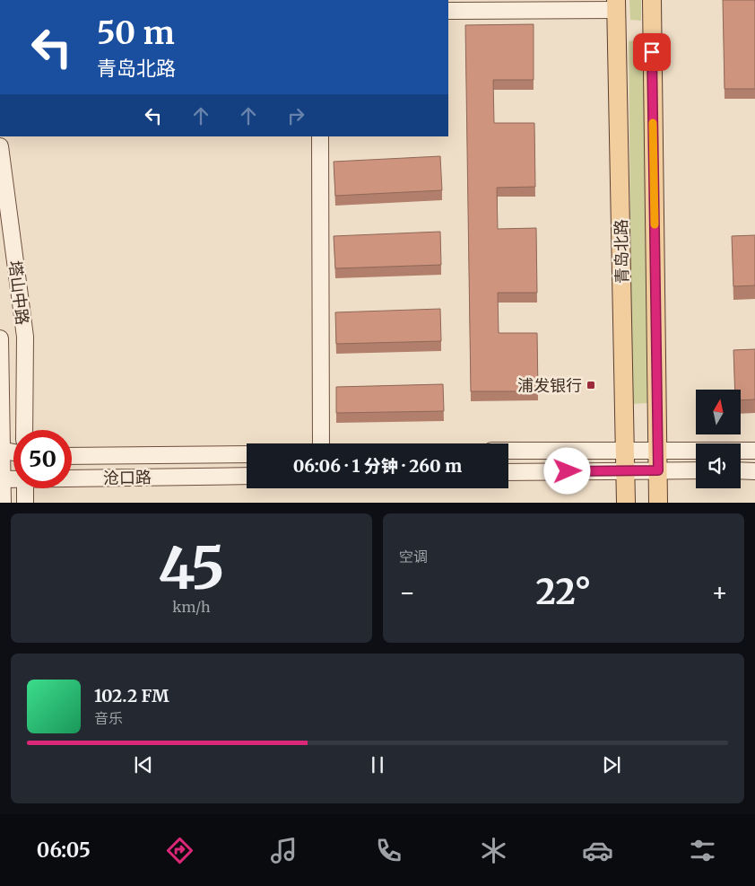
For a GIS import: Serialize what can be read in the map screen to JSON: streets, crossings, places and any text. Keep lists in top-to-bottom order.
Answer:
{
  "streets": {
    "main road": ["青岛北路", "塔山中路", "沧口路"]
  },
  "crossings": [
    ["塔山中路", "沧口路"]
  ],
  "places": {
    "transit": ["浦发银行"]
  },
  "north": "top",
  "page": {
    "turn": ["50 m", "青岛北路"],
    "limit": "50",
    "trip": "06:06 · 1 分钟 · 260 m",
    "tile": [
      ["45", "km/h"],
      "空调"
    ],
    "heat": ["−", "22°", "+"],
    "song": ["102.2 FM", "音乐"],
    "tabs": "06:05"
  }
}
